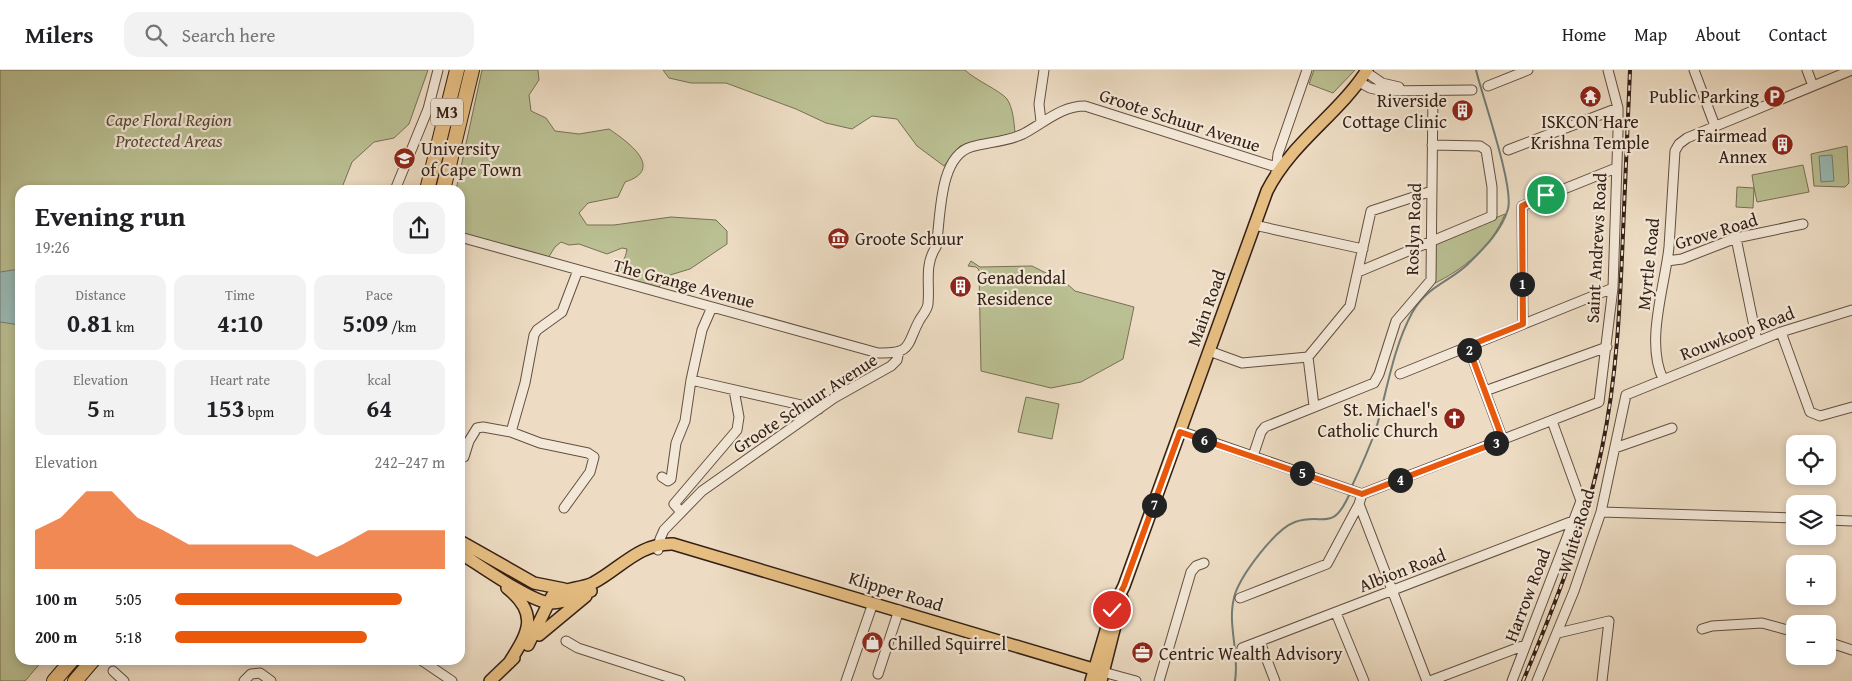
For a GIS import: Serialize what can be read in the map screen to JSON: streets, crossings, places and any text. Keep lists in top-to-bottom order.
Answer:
{
  "streets": {
    "highway": ["M3"],
    "main road": ["Main Road", "Klipper Road"],
    "street": [
      "Groote Schuur Avenue",
      "Roslyn Road",
      "Grove Road",
      "Saint Andrews Road",
      "Myrtle Road",
      "The Grange Avenue",
      "Rouwkoop Road",
      "White Road",
      "Albion Road",
      "Harrow Road"
    ]
  },
  "crossings": [
    ["Groote Schuur Avenue", "The Grange Avenue"],
    ["Groote Schuur Avenue", "Main Road"],
    ["Groote Schuur Avenue", "Klipper Road"],
    ["Grove Road", "Myrtle Road"],
    ["Saint Andrews Road", "Harrow Road"],
    ["Myrtle Road", "Rouwkoop Road"],
    ["Main Road", "Klipper Road"],
    ["Rouwkoop Road", "White Road"],
    ["Albion Road", "Harrow Road"]
  ],
  "parks": ["Cape Floral Region Protected Areas"],
  "places": {
    "temple": ["ISKCON Hare Krishna Temple"],
    "parking": ["Public Parking"],
    "building": ["Riverside Cottage Clinic", "Fairmead Annex", "Genadendal Residence"],
    "school or university": ["University of Cape Town"],
    "museum": ["Groote Schuur"],
    "church": ["St. Michael's Catholic Church"],
    "shop": ["Chilled Squirrel"],
    "office": ["Centric Wealth Advisory"]
  },
  "page": {
    "header": "Milers",
    "search": "Search here",
    "nav": [
      "Home",
      "Map",
      "About",
      "Contact"
    ],
    "heading": ["Evening run", "19:26"],
    "stats": [
      ["Distance", "0.81 km"],
      ["Time", "4:10"],
      ["Pace", "5:09 /km"],
      ["Elevation", "5 m"],
      ["Heart rate", "153 bpm"],
      ["kcal", "64"]
    ],
    "pins": [
      "1",
      "2",
      "6",
      "3",
      "5",
      "4",
      "7"
    ],
    "map_buttons": ["+", "−"],
    "chart": ["Elevation", "242–247 m"],
    "list": [
      {
        "name": "100 m",
        "note": "5:05"
      },
      {
        "name": "200 m",
        "note": "5:18"
      }
    ]
  }
}
